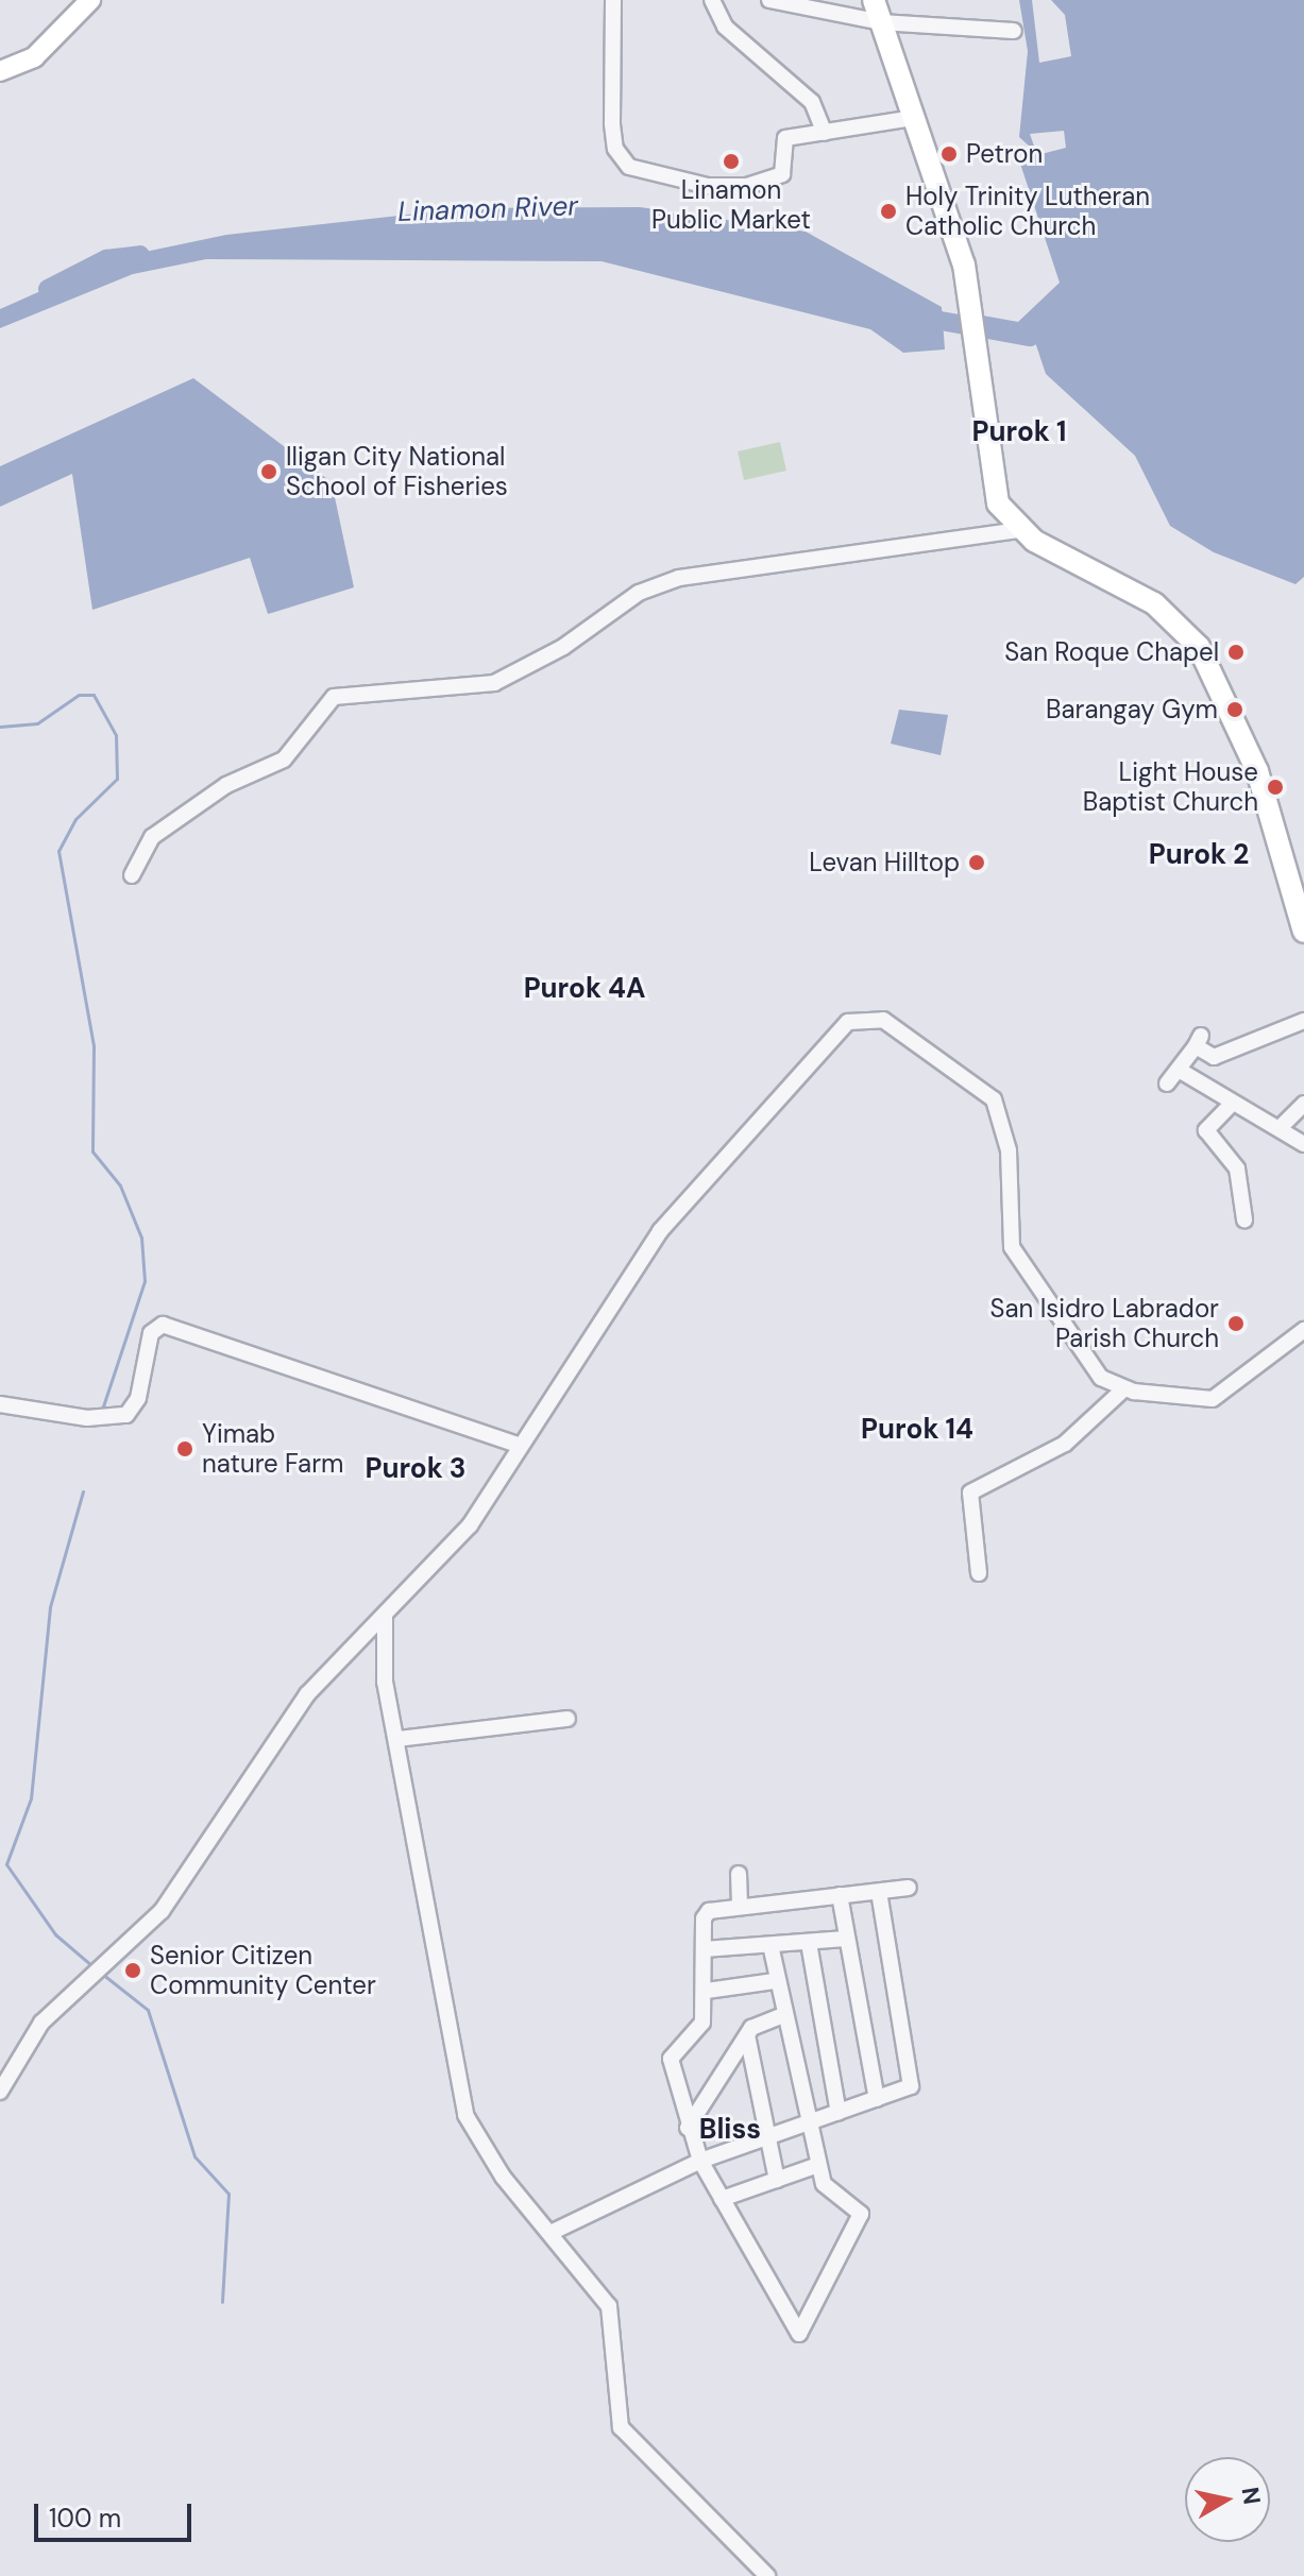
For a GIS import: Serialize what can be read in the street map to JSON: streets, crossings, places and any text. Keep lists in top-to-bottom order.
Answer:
{
  "districts": [
    "Purok 1",
    "Purok 2",
    "Purok 4A",
    "Purok 14",
    "Purok 3",
    "Bliss"
  ],
  "water": ["Linamon River"],
  "places": [
    "Petron",
    "Linamon Public Market",
    "Holy Trinity Lutheran Catholic Church",
    "Iligan City National School of Fisheries",
    "San Roque Chapel",
    "Barangay Gym",
    "Light House Baptist Church",
    "Levan Hilltop",
    "San Isidro Labrador Parish Church",
    "Yimab nature Farm",
    "Senior Citizen Community Center"
  ],
  "scale_bar": "100 m",
  "north": "right"
}
